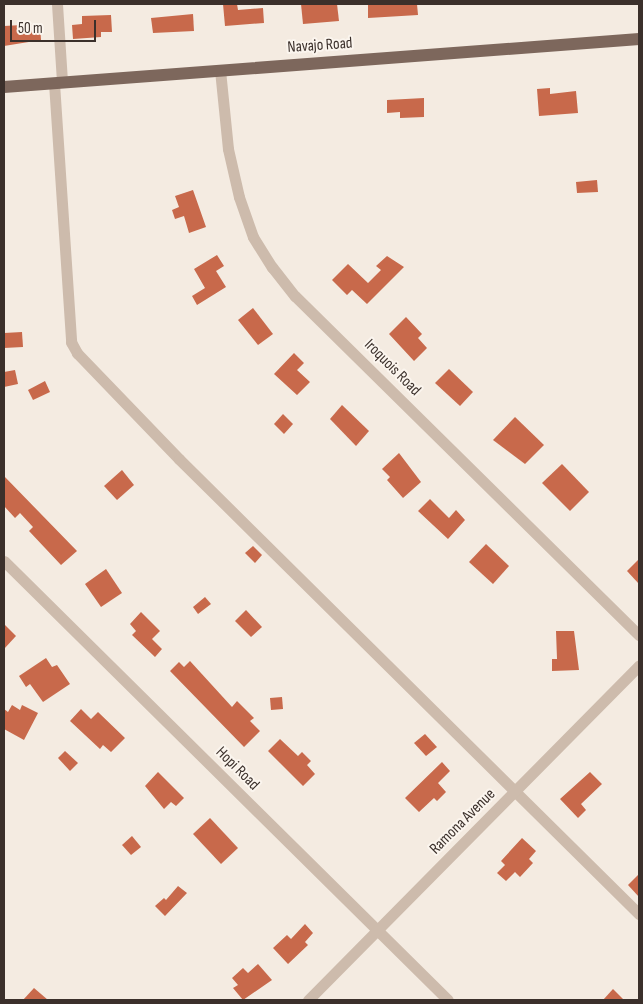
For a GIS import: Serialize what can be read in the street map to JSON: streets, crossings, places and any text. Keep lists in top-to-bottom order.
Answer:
{
  "streets": {
    "main road": ["Navajo Road"],
    "street": ["Iroquois Road", "Hopi Road", "Ramona Avenue"]
  },
  "crossings": [
    ["Navajo Road", "Iroquois Road"],
    ["Hopi Road", "Ramona Avenue"]
  ],
  "scale_bar": "50 m"
}
